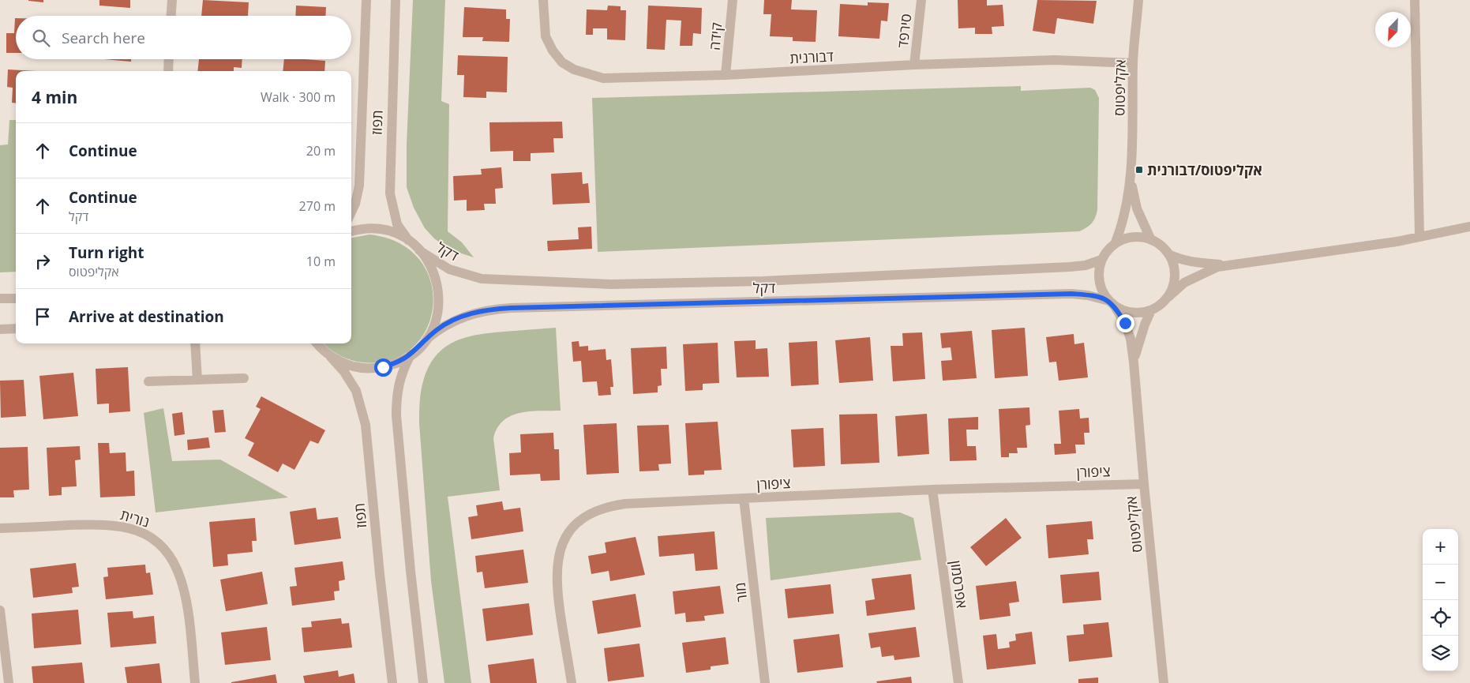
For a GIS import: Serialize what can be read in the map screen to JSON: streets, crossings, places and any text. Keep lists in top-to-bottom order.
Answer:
{
  "streets": {
    "street": [
      "סירפד",
      "קידה",
      "דבורנית",
      "אקליפטוס",
      "תפוז",
      "דקל",
      "ציפורן",
      "נורית",
      "אפרסמון",
      "מור"
    ]
  },
  "crossings": [
    ["סירפד", "דבורנית"],
    ["קידה", "דבורנית"],
    ["דבורנית", "אקליפטוס"],
    ["אקליפטוס", "דקל"],
    ["אקליפטוס", "ציפורן"],
    ["ציפורן", "אפרסמון"],
    ["ציפורן", "מור"]
  ],
  "places": {
    "transit": ["אקליפטוס/דבורנית"]
  },
  "north": "bottom left",
  "page": {
    "search": "Search here",
    "heading": ["4 min", "Walk · 300 m"],
    "list": [
      ["Continue", "20 m"],
      ["Continue", "דקל", "270 m"],
      ["Turn right", "אקליפטוס", "10 m"],
      "Arrive at destination"
    ],
    "map_buttons": ["+", "−"]
  }
}
